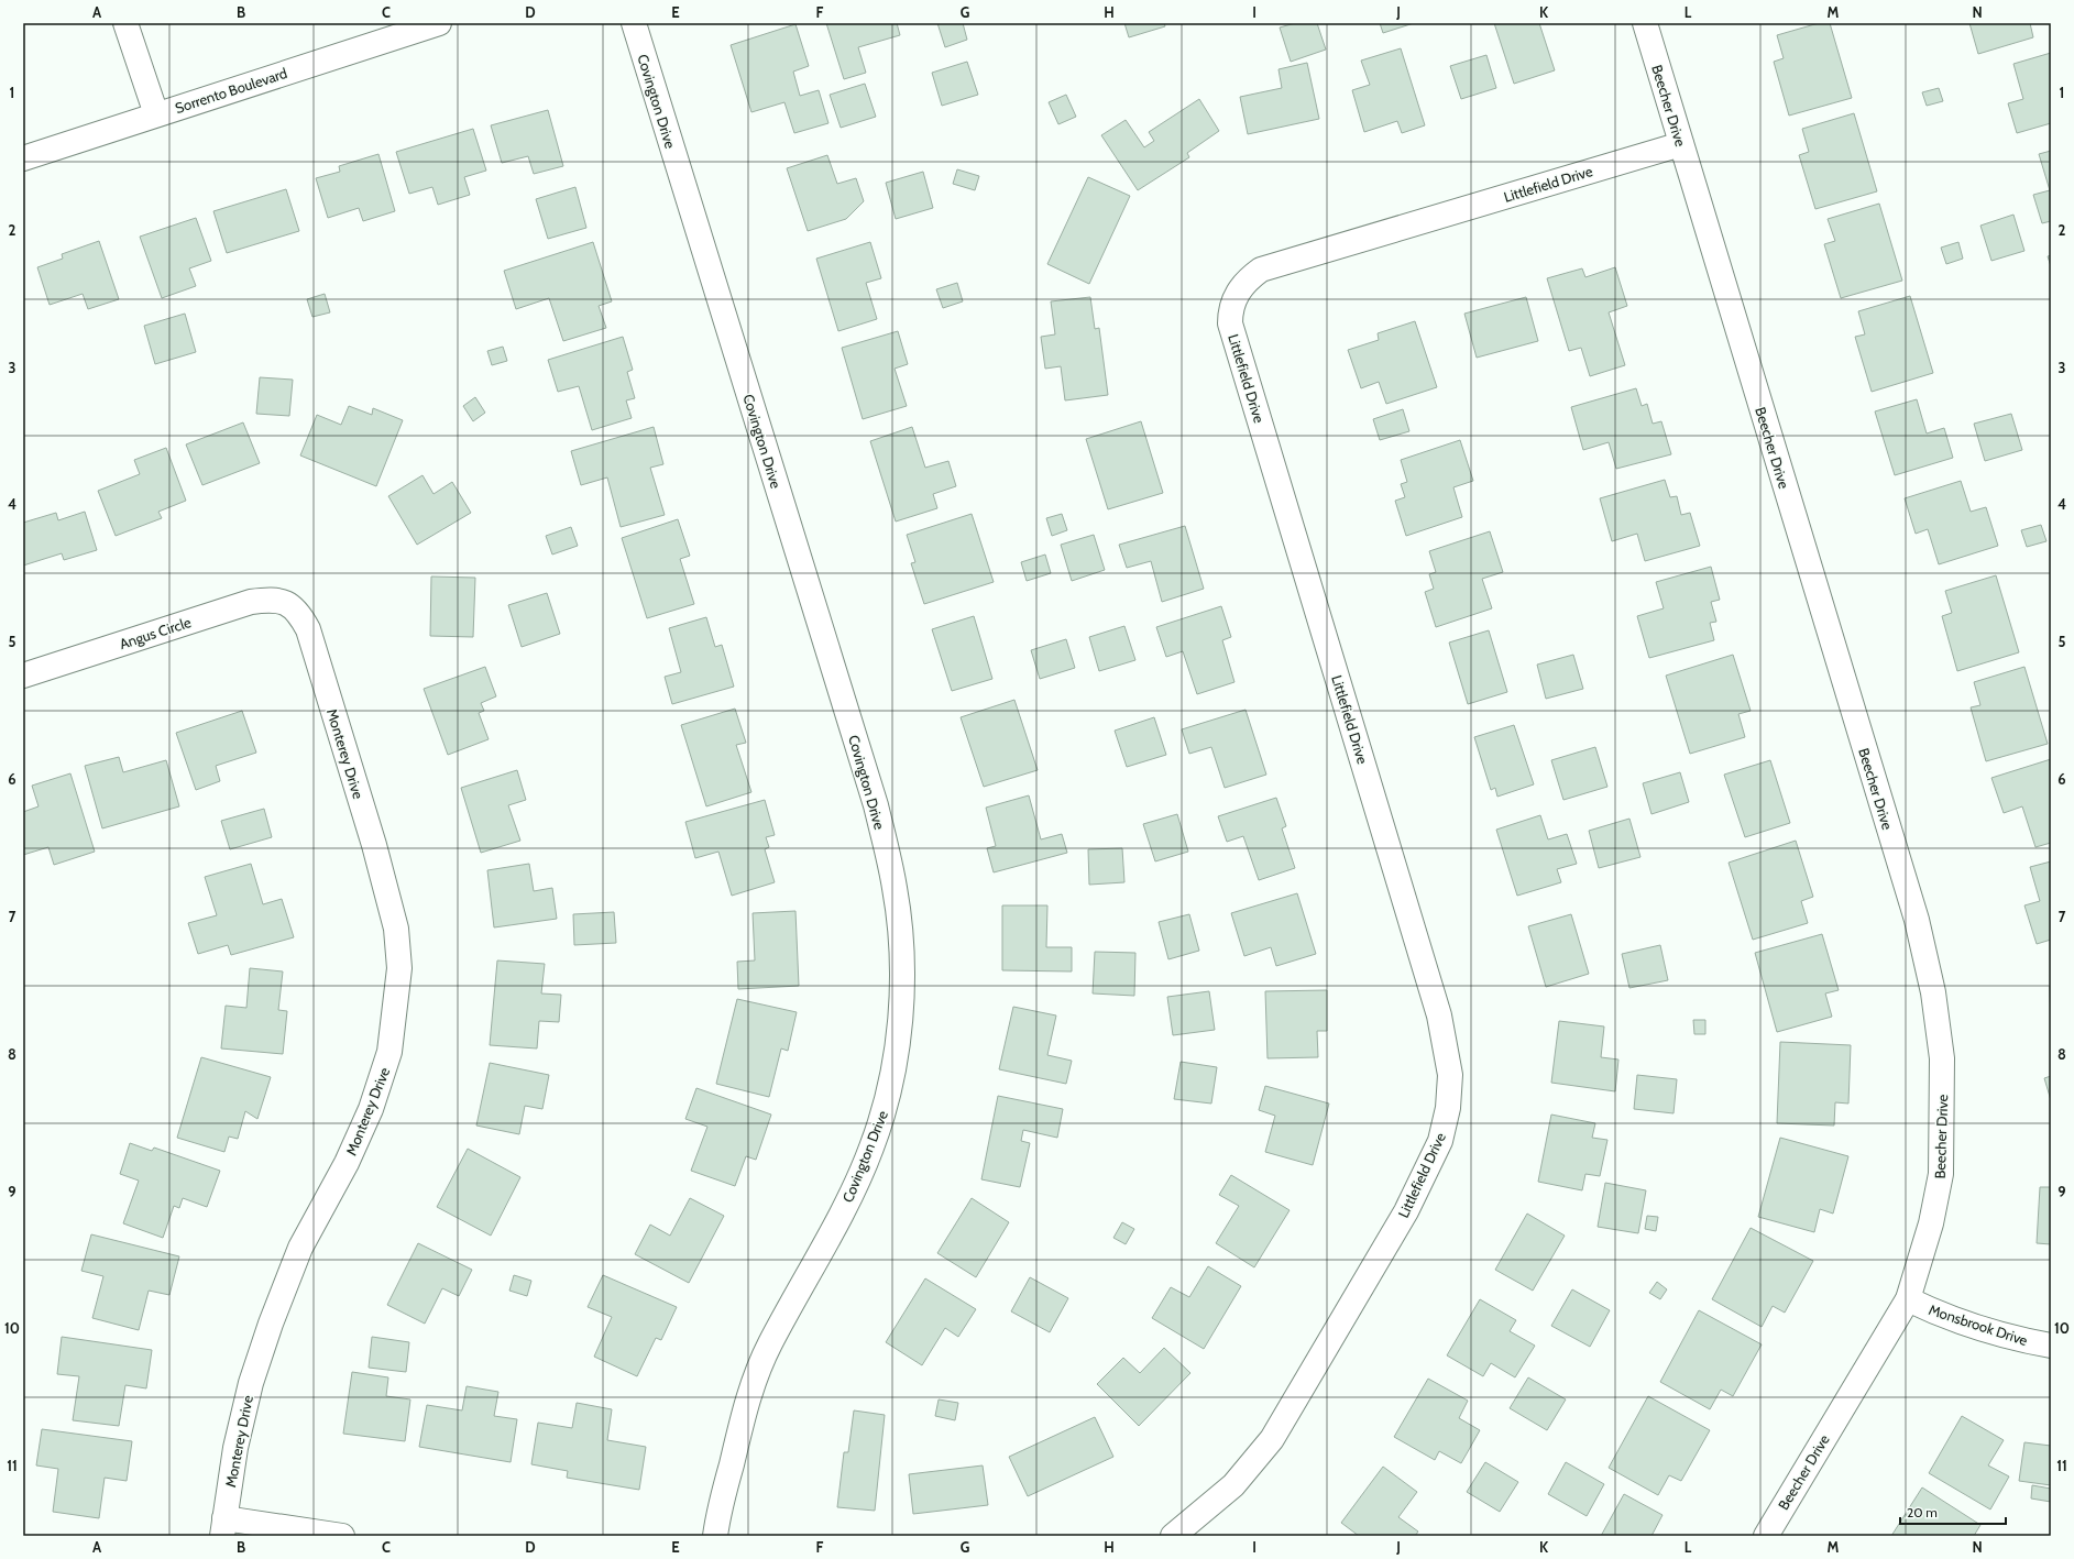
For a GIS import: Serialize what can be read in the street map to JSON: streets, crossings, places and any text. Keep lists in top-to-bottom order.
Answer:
{
  "streets": {
    "street": [
      "Sorrento Boulevard",
      "Covington Drive",
      "Beecher Drive",
      "Littlefield Drive",
      "Angus Circle",
      "Monterey Drive",
      "Monsbrook Drive"
    ]
  },
  "crossings": [
    ["Beecher Drive", "Littlefield Drive"],
    ["Beecher Drive", "Monsbrook Drive"],
    ["Angus Circle", "Monterey Drive"]
  ],
  "scale_bar": "20 m",
  "grid": {
    "columns": [
      "A",
      "B",
      "C",
      "D",
      "E",
      "F",
      "G",
      "H",
      "I",
      "J",
      "K",
      "L",
      "M",
      "N"
    ],
    "rows": [
      "1",
      "2",
      "3",
      "4",
      "5",
      "6",
      "7",
      "8",
      "9",
      "10",
      "11"
    ]
  }
}
